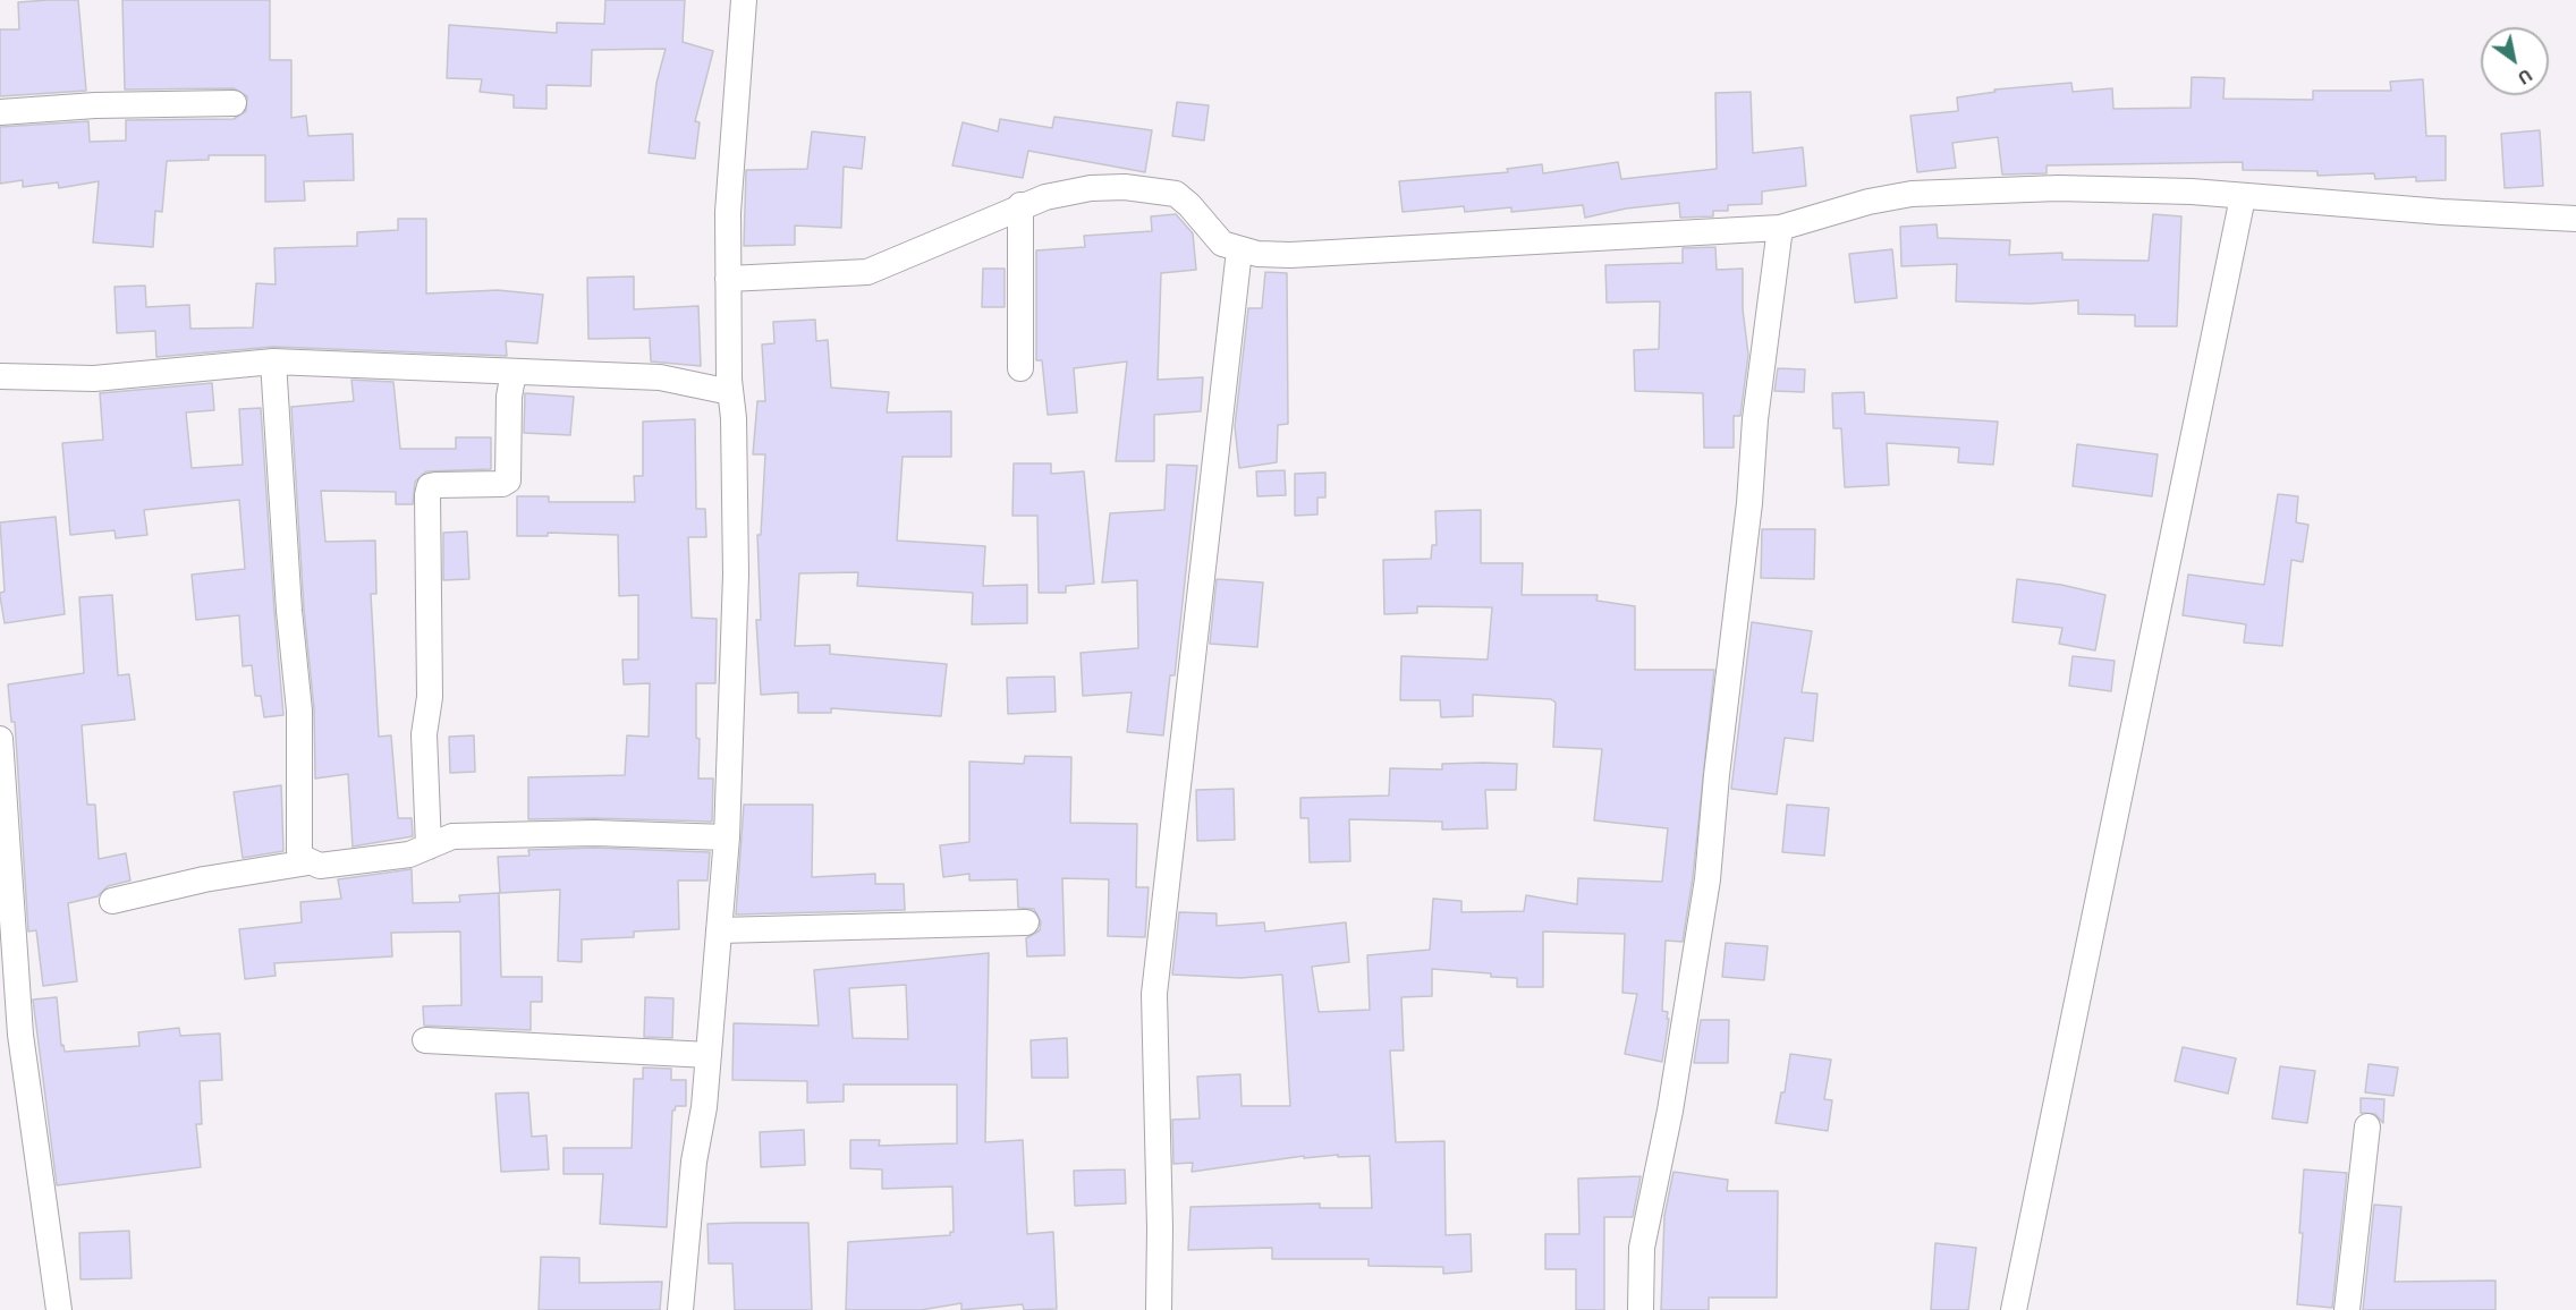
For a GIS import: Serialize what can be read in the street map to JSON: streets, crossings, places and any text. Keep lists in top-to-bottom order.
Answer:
{
  "north": "bottom right"
}
